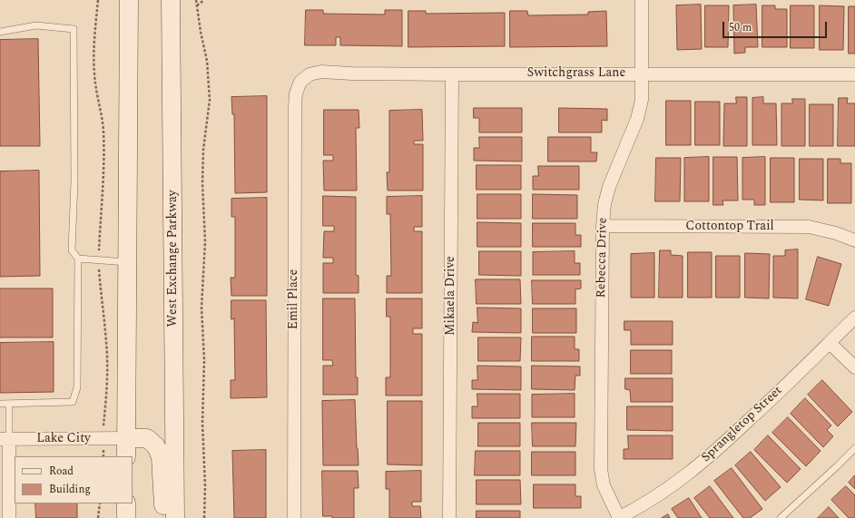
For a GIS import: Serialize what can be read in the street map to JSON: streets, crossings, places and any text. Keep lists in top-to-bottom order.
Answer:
{
  "streets": {
    "main road": ["West Exchange Parkway"],
    "street": [
      "Switchgrass Lane",
      "Cottontop Trail",
      "Rebecca Drive",
      "Mikaela Drive",
      "Emil Place",
      "Sprangletop Street",
      "Lake City"
    ]
  },
  "crossings": [
    ["Switchgrass Lane", "Rebecca Drive"],
    ["Switchgrass Lane", "Mikaela Drive"],
    ["Switchgrass Lane", "Emil Place"],
    ["Cottontop Trail", "Rebecca Drive"],
    ["Rebecca Drive", "Sprangletop Street"]
  ],
  "legend": ["Road", "Building"],
  "scale_bar": "50 m"
}
